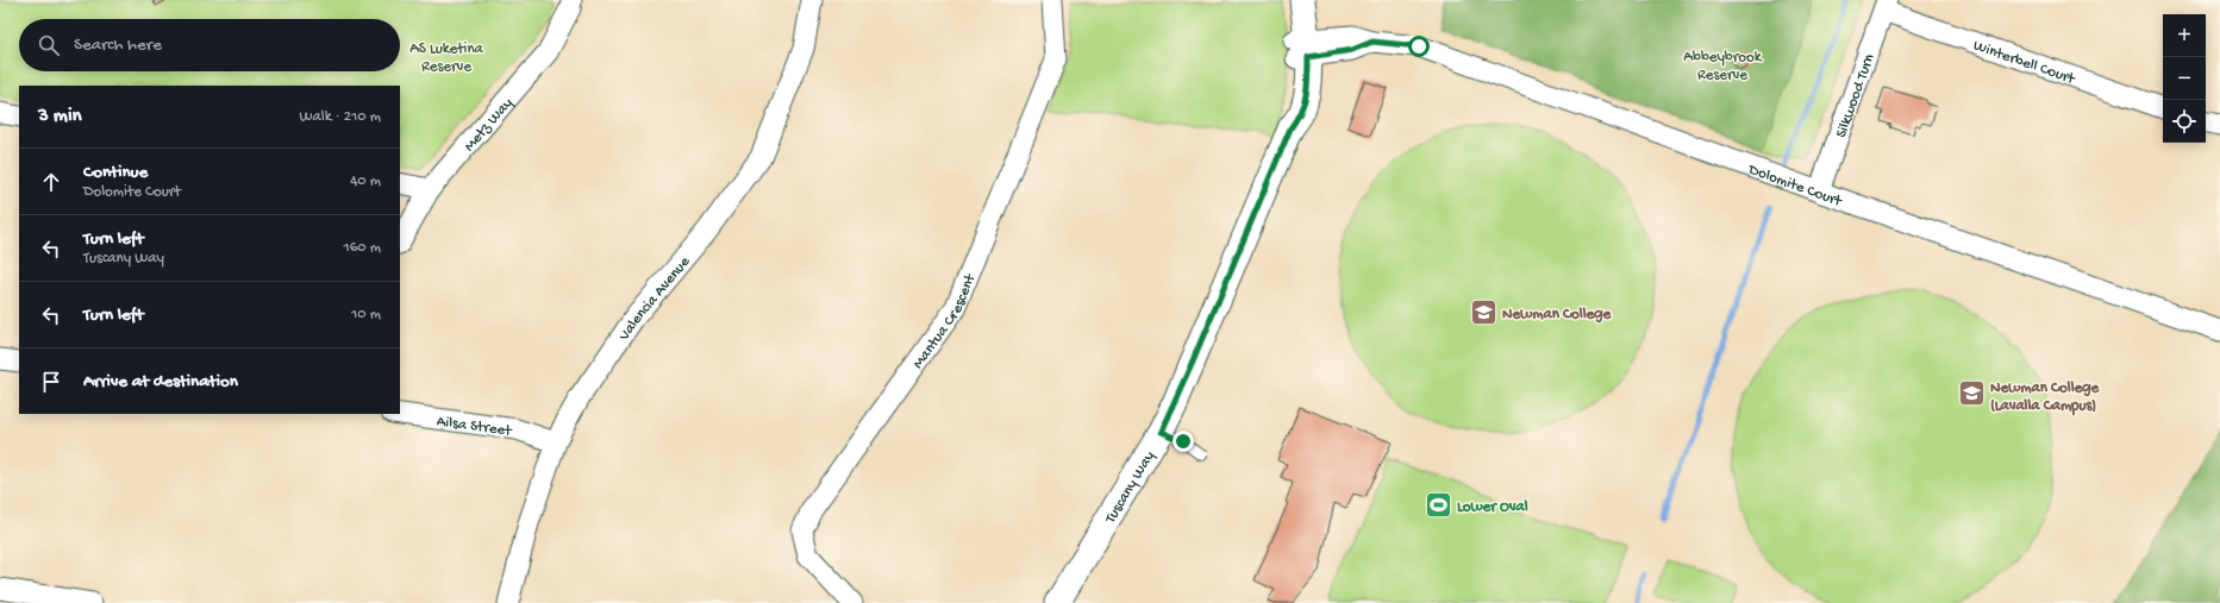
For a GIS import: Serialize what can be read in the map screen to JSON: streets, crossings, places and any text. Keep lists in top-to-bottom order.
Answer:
{
  "streets": {
    "street": [
      "Winterbell Court",
      "Silkwood Turn",
      "Metz Way",
      "Dolomite Court",
      "Valencia Avenue",
      "Mantua Crescent",
      "Ailsa Street",
      "Tuscany Way"
    ]
  },
  "crossings": [
    ["Winterbell Court", "Silkwood Turn"],
    ["Silkwood Turn", "Dolomite Court"],
    ["Dolomite Court", "Tuscany Way"],
    ["Valencia Avenue", "Ailsa Street"]
  ],
  "parks": ["AS Luketina Reserve", "Abbeybrook Reserve"],
  "places": {
    "school or university": ["Newman College", "Newman College (Lavalla Campus)"],
    "sports": ["Lower Oval"]
  },
  "page": {
    "map_buttons": ["+", "−"],
    "search": "Search here",
    "heading": ["3 min", "Walk · 210 m"],
    "list": [
      ["Continue", "Dolomite Court", "40 m"],
      ["Turn left", "Tuscany Way", "160 m"],
      ["Turn left", "10 m"],
      "Arrive at destination"
    ]
  }
}
